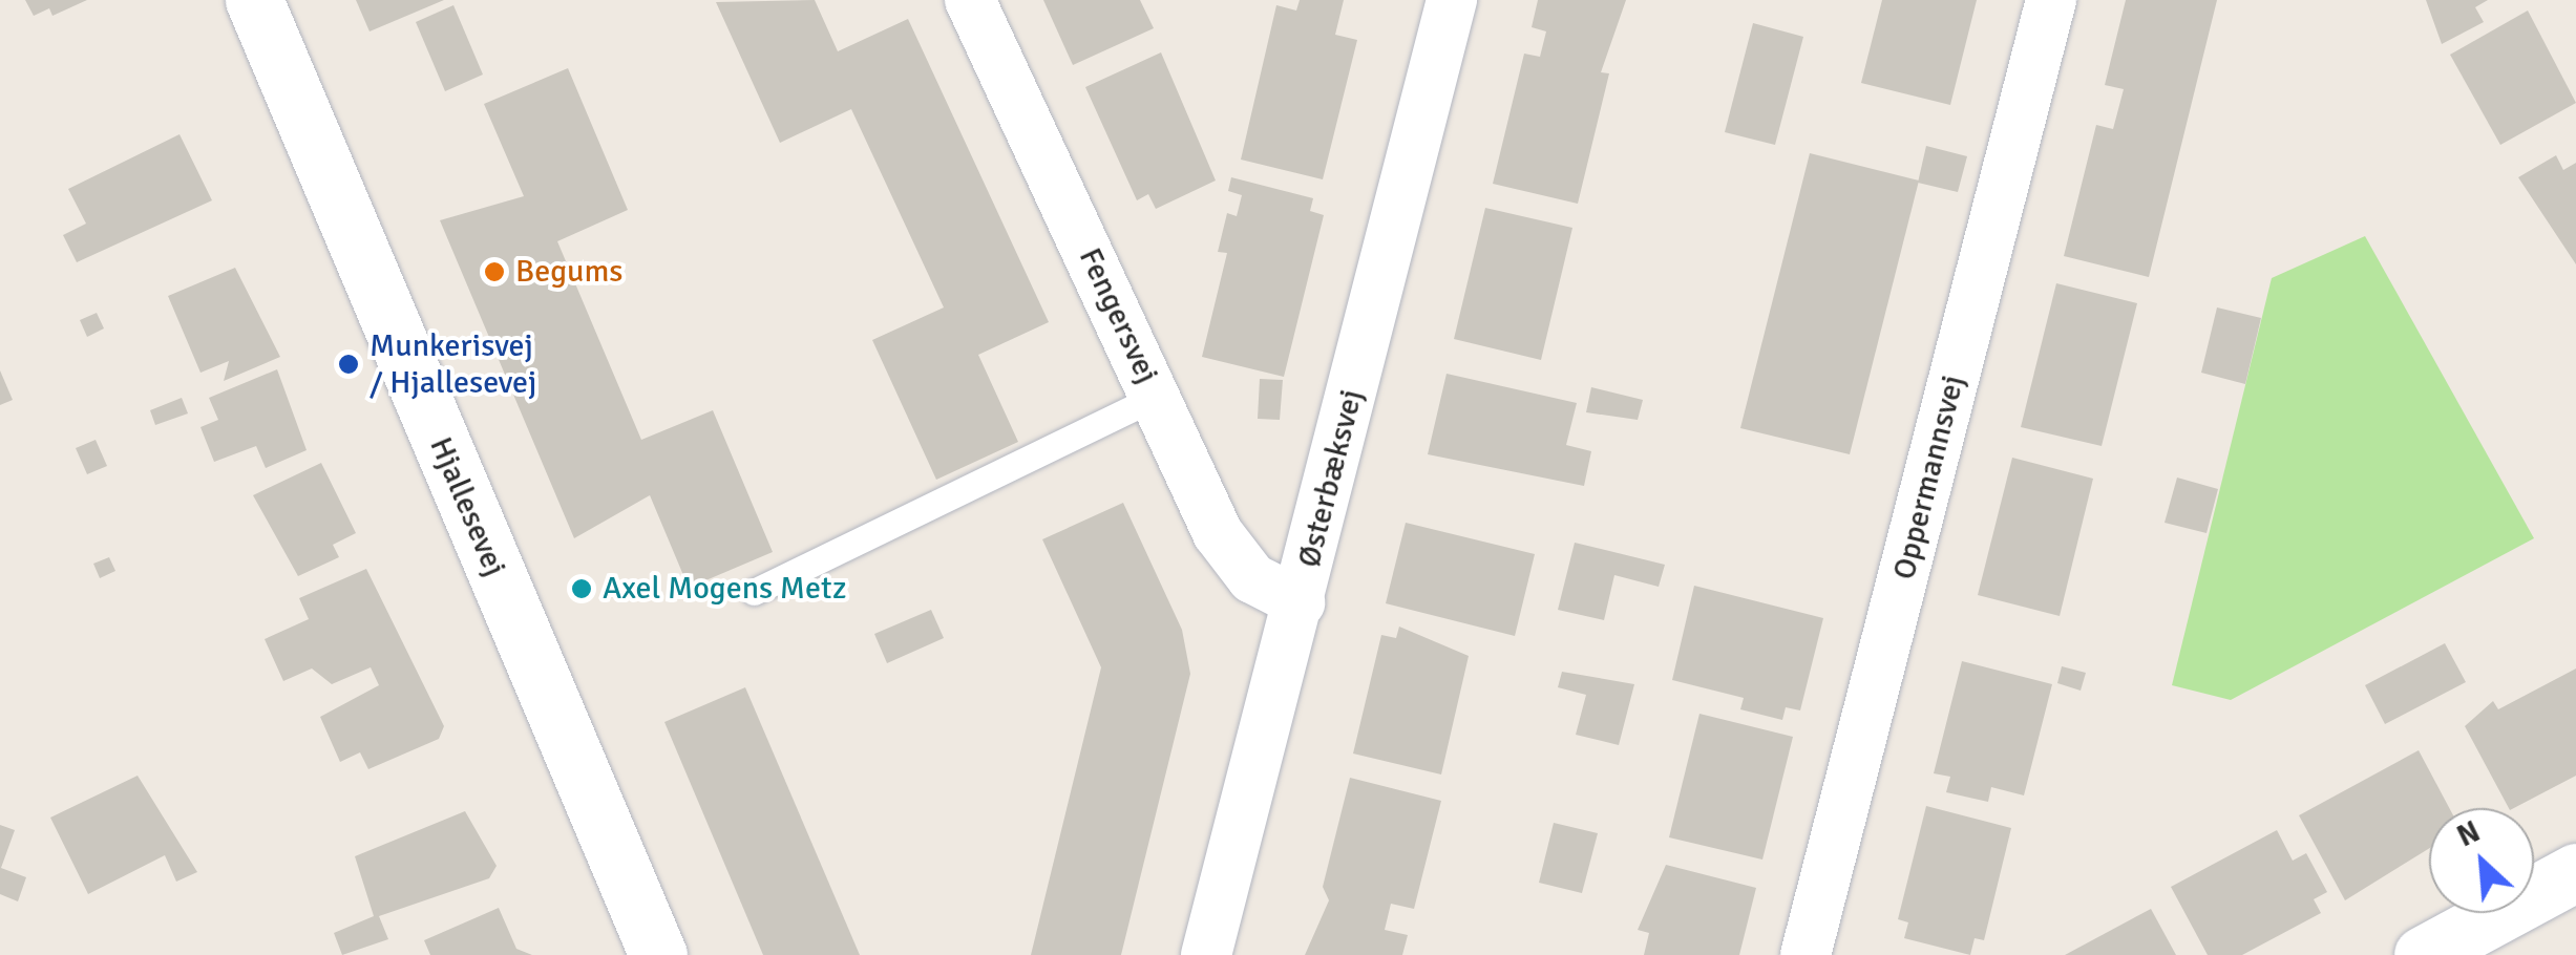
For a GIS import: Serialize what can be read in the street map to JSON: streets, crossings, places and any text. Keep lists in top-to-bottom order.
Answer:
{
  "streets": {
    "street": [
      "Fengersvej",
      "Oppermannsvej",
      "Østerbæksvej",
      "Hjallesevej"
    ]
  },
  "crossings": [
    ["Fengersvej", "Østerbæksvej"]
  ],
  "places": ["Begums", "Munkerisvej / Hjallesevej", "Axel Mogens Metz"],
  "north": "top left"
}
